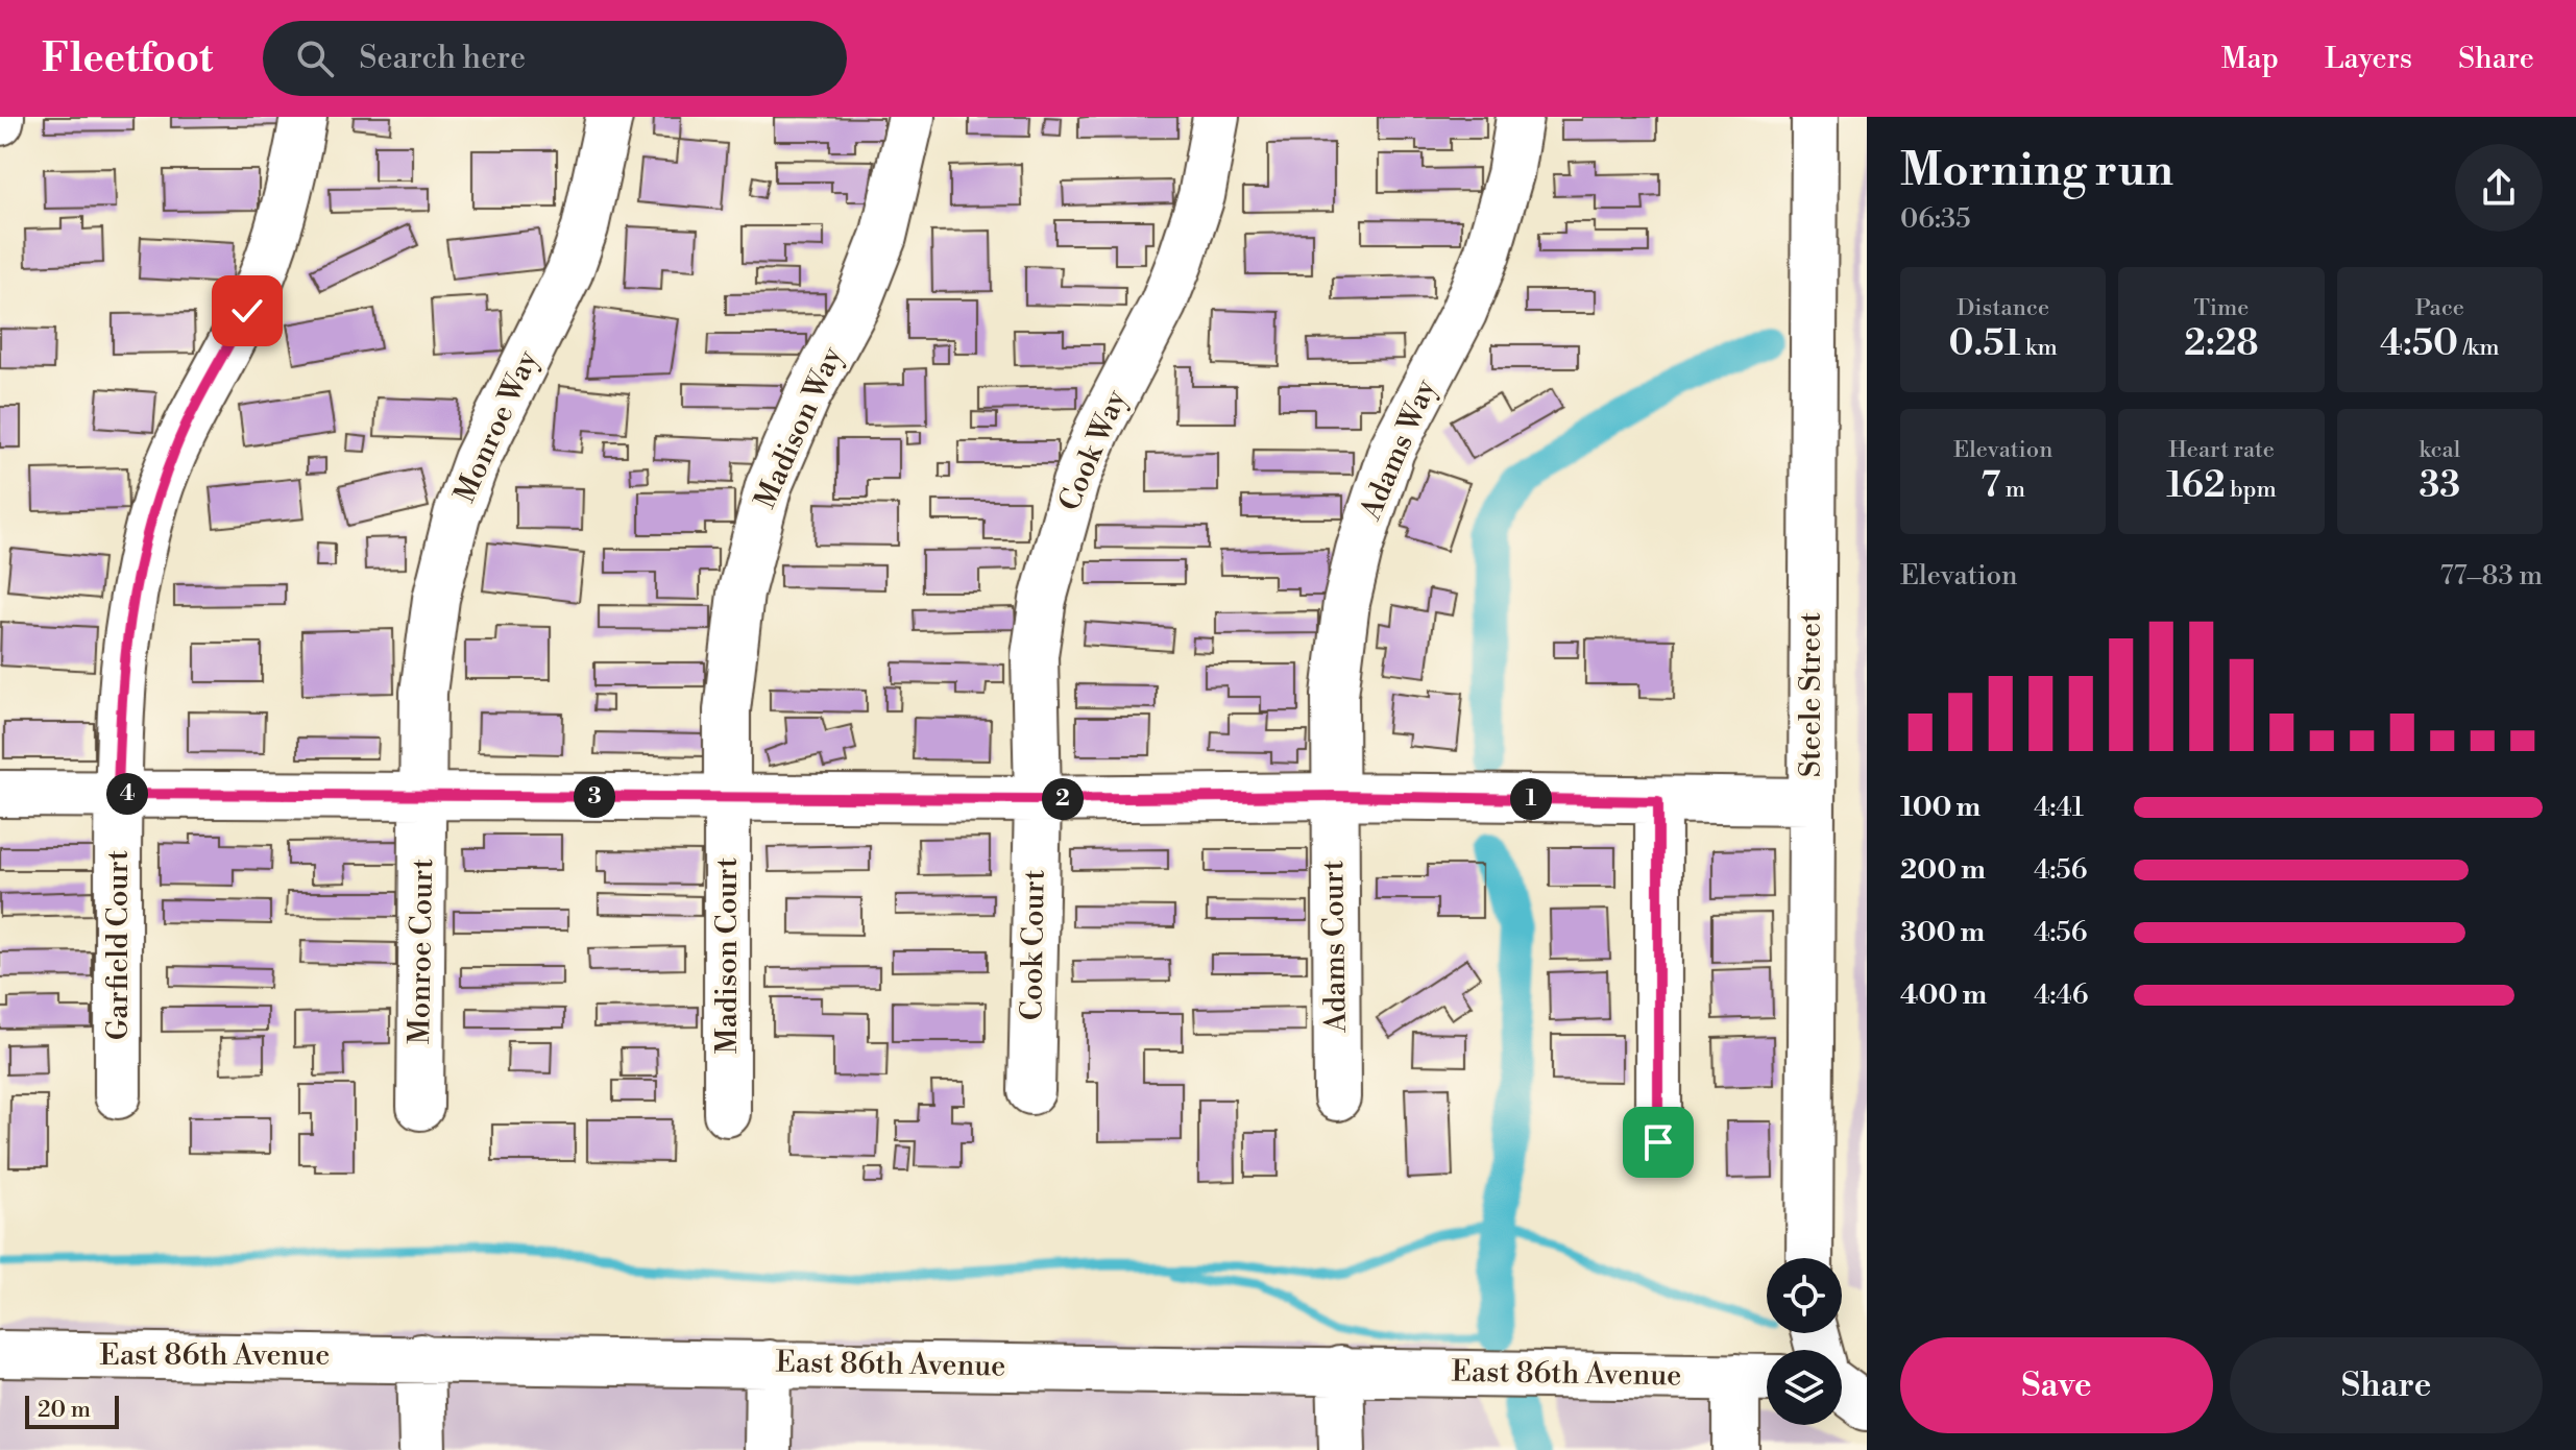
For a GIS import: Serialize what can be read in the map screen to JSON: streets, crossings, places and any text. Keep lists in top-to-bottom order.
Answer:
{
  "streets": {
    "street": [
      "Monroe Way",
      "Madison Way",
      "Adams Way",
      "Cook Way",
      "Steele Street",
      "Garfield Court",
      "Cook Court",
      "Adams Court",
      "Monroe Court",
      "Madison Court",
      "East 86th Avenue"
    ]
  },
  "crossings": [
    ["Monroe Way", "Monroe Court"],
    ["Madison Way", "Madison Court"],
    ["Adams Way", "Adams Court"],
    ["Cook Way", "Cook Court"]
  ],
  "scale_bar": "20 m",
  "page": {
    "header": "Fleetfoot",
    "search": "Search here",
    "nav": ["Map", "Layers", "Share"],
    "heading": ["Morning run", "06:35"],
    "stats": [
      ["Distance", "0.51 km"],
      ["Time", "2:28"],
      ["Pace", "4:50 /km"],
      ["Elevation", "7 m"],
      ["Heart rate", "162 bpm"],
      ["kcal", "33"]
    ],
    "chart": ["Elevation", "77–83 m"],
    "pins": [
      "4",
      "3",
      "1",
      "2"
    ],
    "list": [
      {
        "name": "100 m",
        "note": "4:41"
      },
      {
        "name": "200 m",
        "note": "4:56"
      },
      {
        "name": "300 m",
        "note": "4:56"
      },
      {
        "name": "400 m",
        "note": "4:46"
      }
    ],
    "buttons": ["Save", "Share"],
    "scale": "20 m"
  }
}
